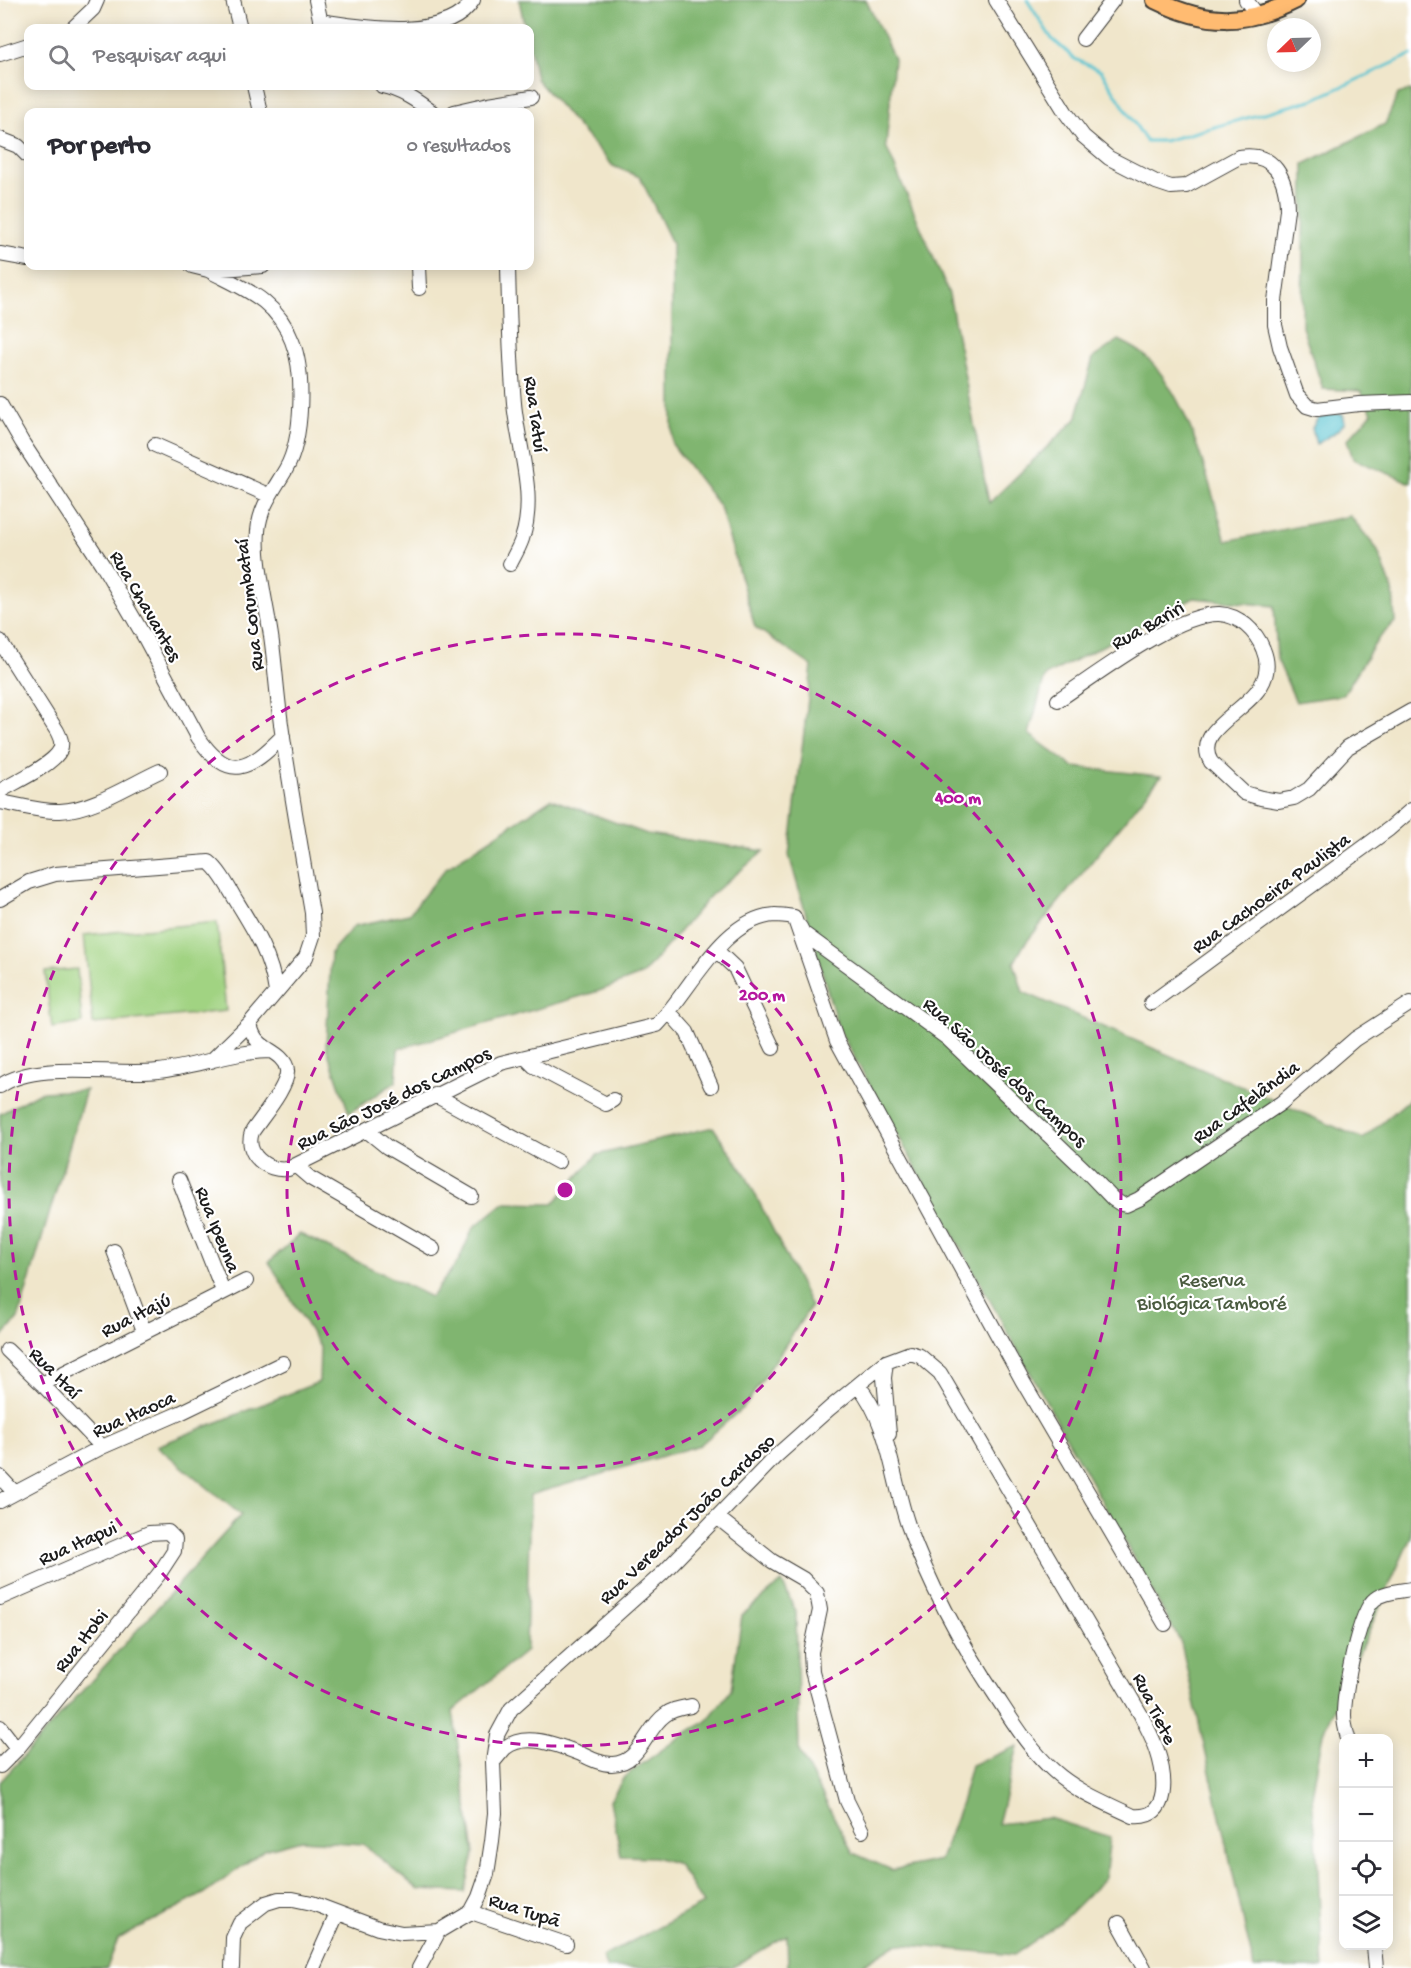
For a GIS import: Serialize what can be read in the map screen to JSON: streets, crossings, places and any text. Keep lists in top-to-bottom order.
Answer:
{
  "streets": {
    "street": [
      "Rua Tatuí",
      "Rua Chavantes",
      "Rua Corumbataí",
      "Rua Bariri",
      "Rua Cachoeira Paulista",
      "Rua São José dos Campos",
      "Rua Cafelândia",
      "Rua Ipeuna",
      "Rua Itajú",
      "Rua Itaí",
      "Rua Itaoca",
      "Rua Vereador João Cardoso",
      "Rua Itapui",
      "Rua Itobi",
      "Rua Tiete",
      "Rua Tupã"
    ]
  },
  "crossings": [
    ["Rua Chavantes", "Rua Corumbataí"],
    ["Rua Corumbataí", "Rua São José dos Campos"],
    ["Rua São José dos Campos", "Rua Cafelândia"],
    ["Rua Ipeuna", "Rua Itajú"],
    ["Rua Itajú", "Rua Itaí"],
    ["Rua Itaí", "Rua Itaoca"],
    ["Rua Vereador João Cardoso", "Rua Tiete"],
    ["Rua Vereador João Cardoso", "Rua Tupã"],
    ["Rua Itapui", "Rua Itobi"]
  ],
  "parks": ["Reserva Biológica Tamboré"],
  "north": "bottom left",
  "page": {
    "search": "Pesquisar aqui",
    "heading": ["Por perto", "0 resultados"],
    "map_buttons": ["+", "−"]
  },
  "rings": ["400 m", "200 m"]
}
